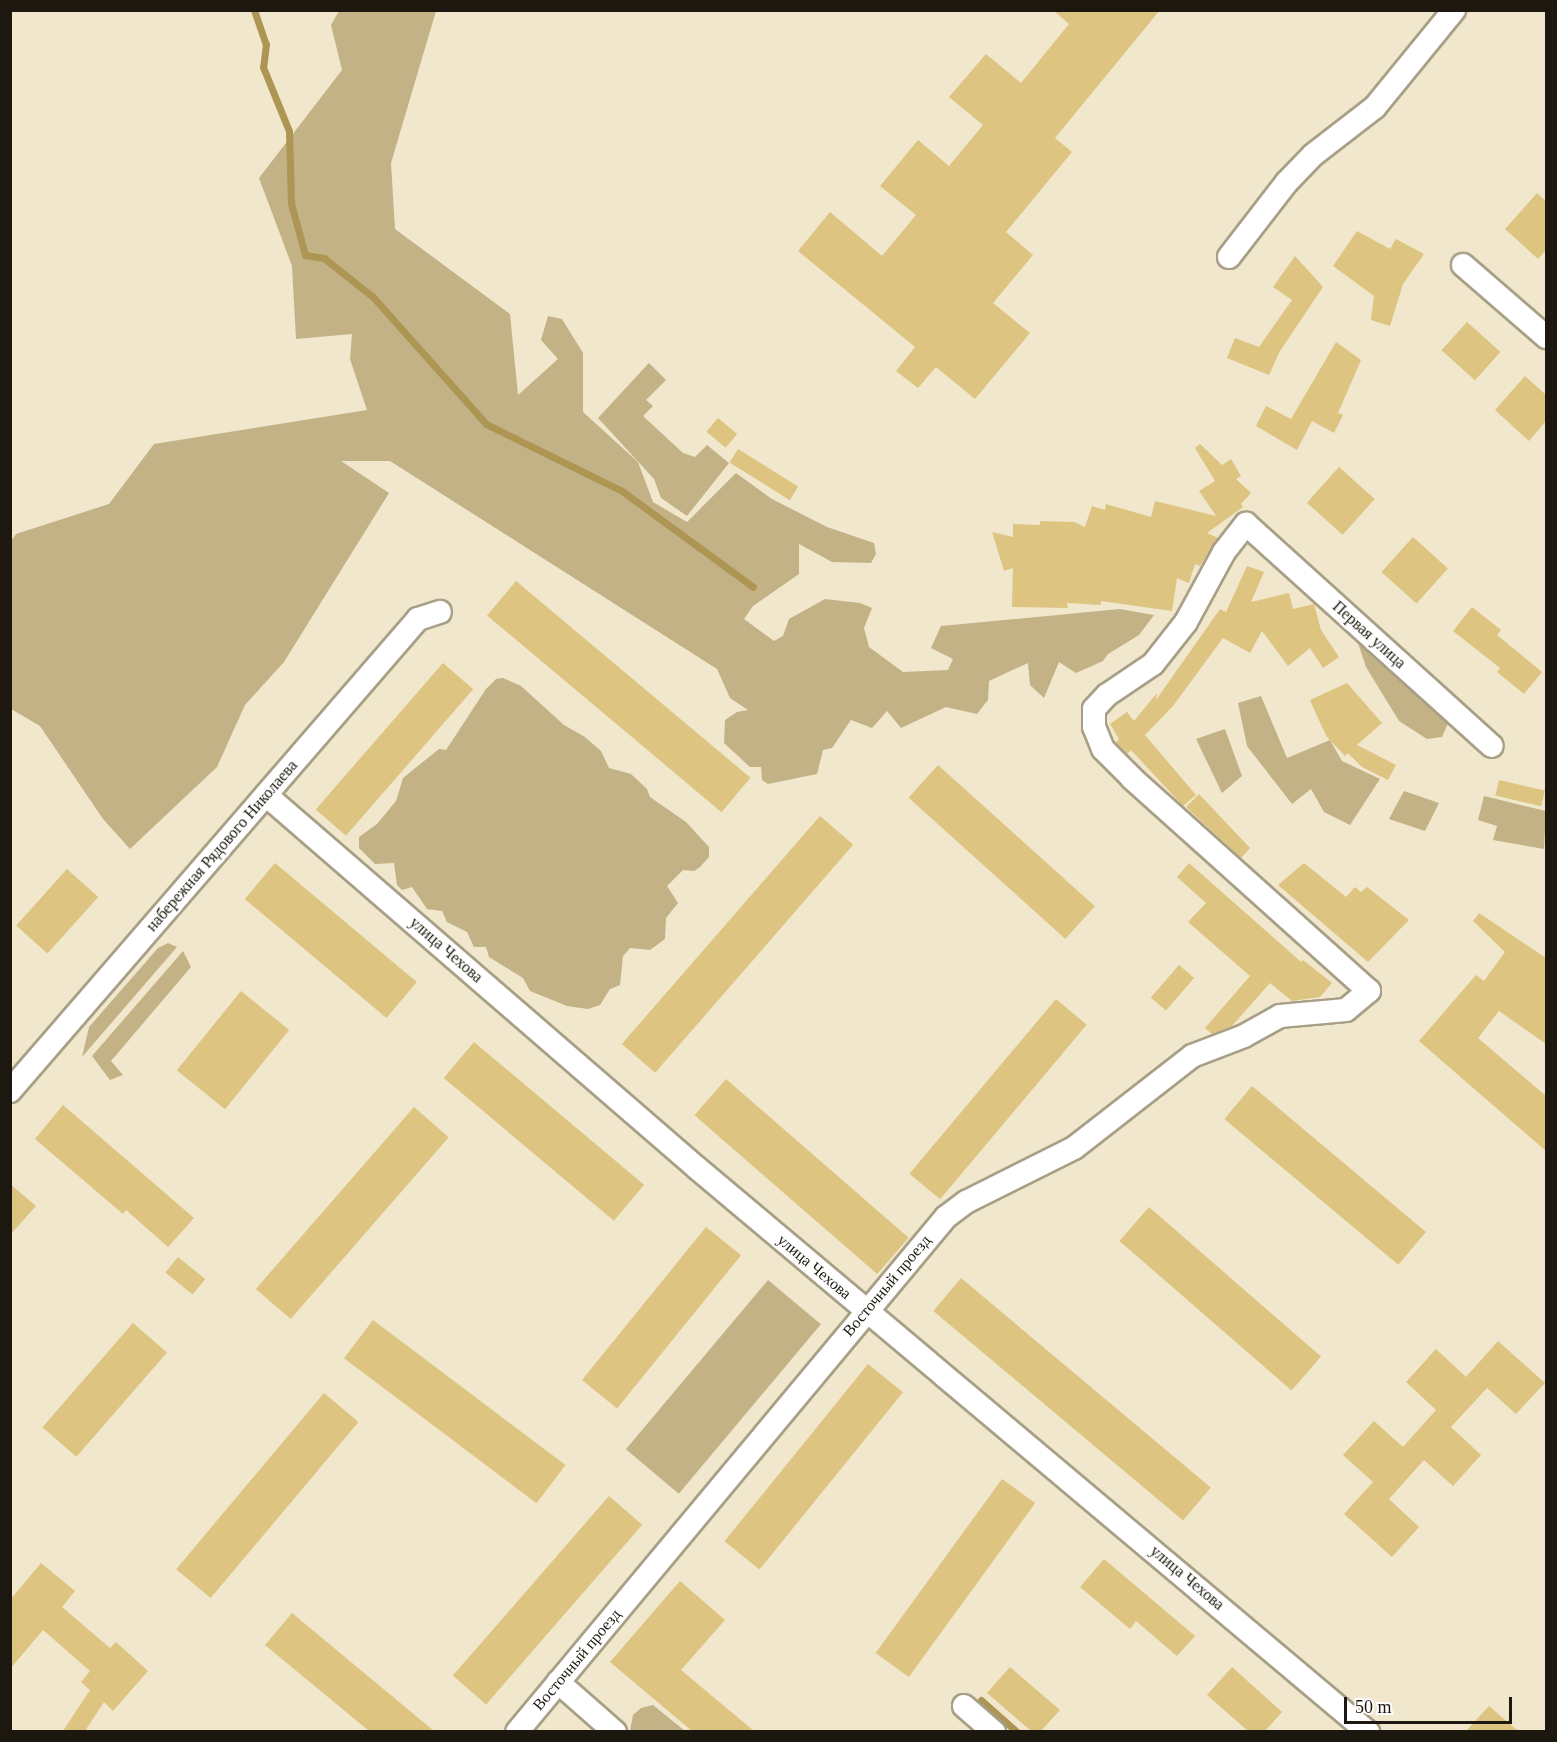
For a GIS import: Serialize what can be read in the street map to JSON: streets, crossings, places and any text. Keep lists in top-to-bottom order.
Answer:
{
  "streets": {
    "street": [
      "Первая улица",
      "набережная Рядового Николаева",
      "улица Чехова",
      "Восточный проезд"
    ]
  },
  "crossings": [
    ["Первая улица", "Восточный проезд"],
    ["набережная Рядового Николаева", "улица Чехова"],
    ["улица Чехова", "Восточный проезд"]
  ],
  "scale_bar": "50 m"
}
